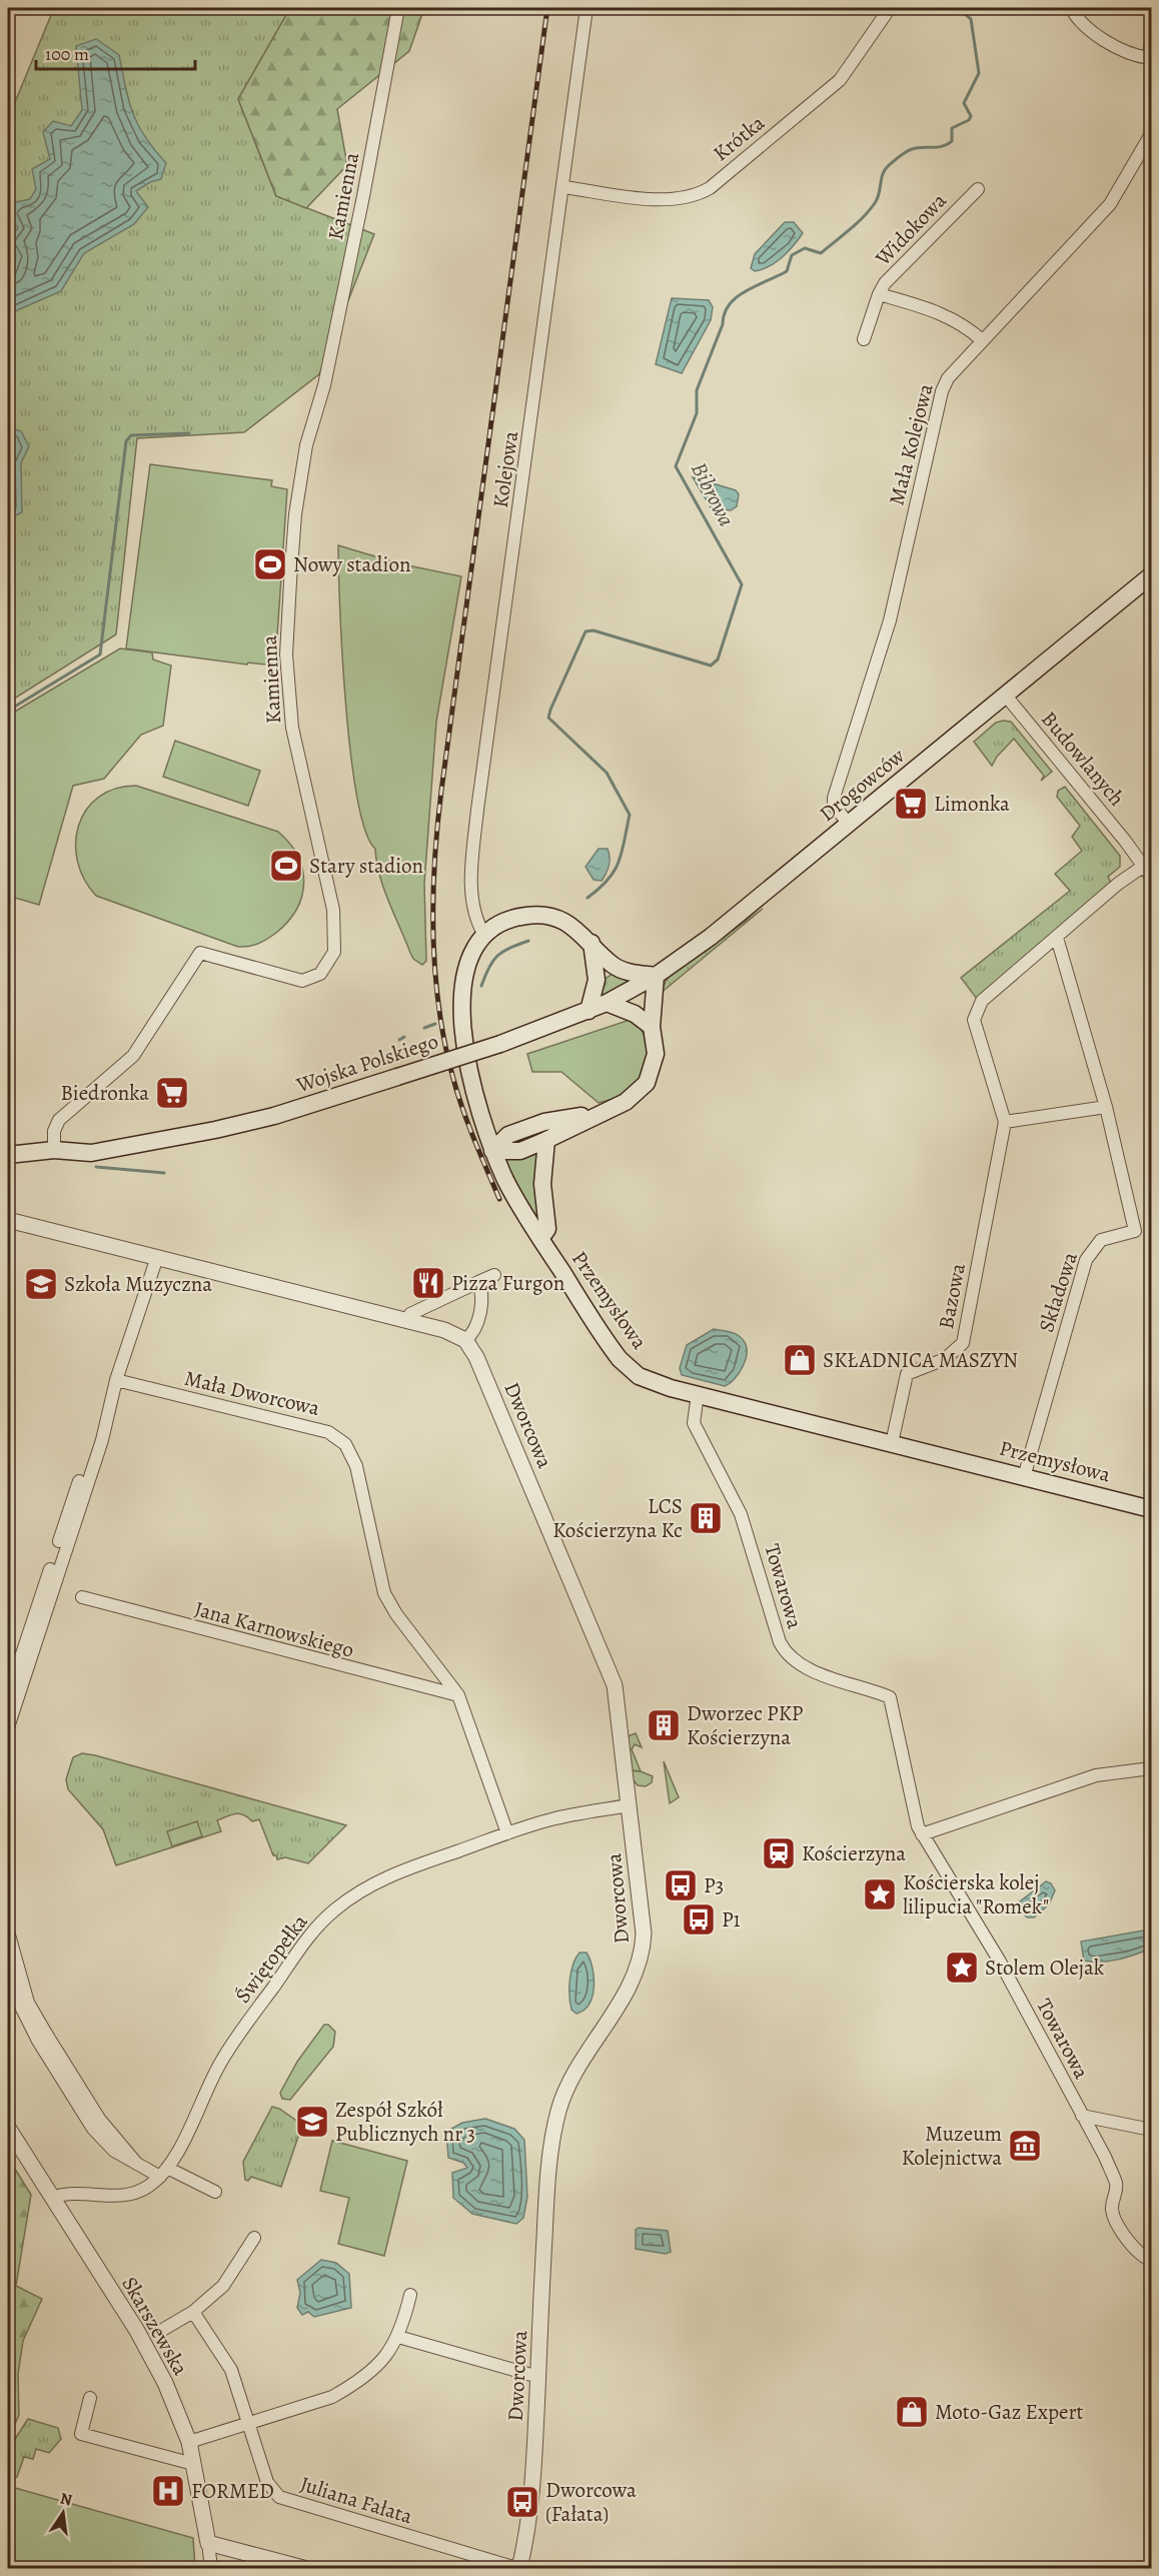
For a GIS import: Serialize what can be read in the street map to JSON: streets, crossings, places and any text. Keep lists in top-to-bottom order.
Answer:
{
  "streets": {
    "main road": ["Drogowców", "Wojska Polskiego", "Przemysłowa"],
    "street": [
      "Krótka",
      "Kamienna",
      "Widokowa",
      "Mała Kolejowa",
      "Kolejowa",
      "Budowlanych",
      "Składowa",
      "Bazowa",
      "Mała Dworcowa",
      "Dworcowa",
      "Towarowa",
      "Jana Karnowskiego",
      "Świętopełka",
      "Skarszewska",
      "Juliana Fałata"
    ]
  },
  "crossings": [
    ["Krótka", "Kolejowa"],
    ["Kamienna", "Wojska Polskiego"],
    ["Widokowa", "Mała Kolejowa"],
    ["Mała Kolejowa", "Drogowców"],
    ["Kolejowa", "Przemysłowa"],
    ["Budowlanych", "Drogowców"],
    ["Budowlanych", "Bazowa"],
    ["Drogowców", "Wojska Polskiego"],
    ["Drogowców", "Przemysłowa"],
    ["Składowa", "Bazowa"],
    ["Składowa", "Przemysłowa"],
    ["Bazowa", "Przemysłowa"],
    ["Przemysłowa", "Towarowa"],
    ["Mała Dworcowa", "Jana Karnowskiego"],
    ["Mała Dworcowa", "Świętopełka"],
    ["Dworcowa", "Świętopełka"],
    ["Dworcowa", "Juliana Fałata"]
  ],
  "water": ["Bibrowa"],
  "places": {
    "sports": ["Nowy stadion", "Stary stadion"],
    "supermarket": ["Limonka", "Biedronka"],
    "restaurant": ["Pizza Furgon"],
    "school or university": ["Szkoła Muzyczna", "Zespół Szkół Publicznych nr 3"],
    "shop": ["SKŁADNICA MASZYN", "Moto-Gaz Expert"],
    "building": ["LCS Kościerzyna Kc", "Dworzec PKP Kościerzyna"],
    "station": ["Kościerzyna"],
    "bus stop": ["P3", "P1", "Dworcowa (Fałata)"],
    "place": ["Kościerska kolej lilipucia \"Romek\"", "Stolem Olejak"],
    "museum": ["Muzeum Kolejnictwa"],
    "hospital": ["FORMED"]
  },
  "scale_bar": "100 m",
  "north": "top"
}
